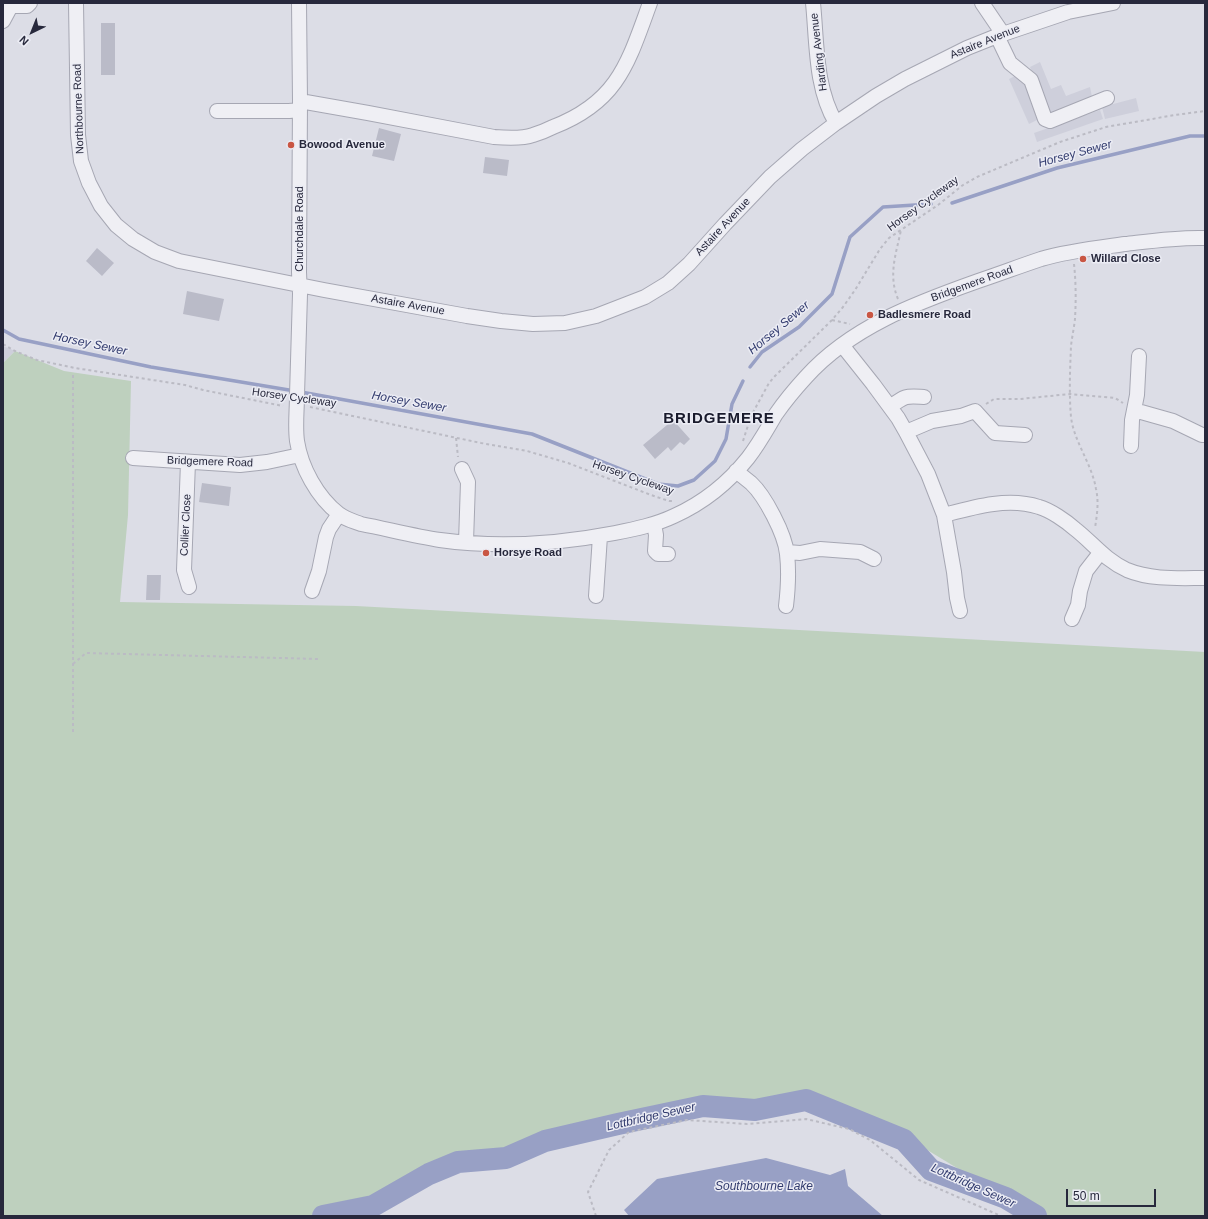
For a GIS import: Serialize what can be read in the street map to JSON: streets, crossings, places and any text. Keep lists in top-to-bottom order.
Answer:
{
  "streets": {
    "street": [
      "Astaire Avenue",
      "Harding Avenue",
      "Northbourne Road",
      "Churchdale Road",
      "Bridgemere Road",
      "Collier Close"
    ],
    "path": ["Horsey Cycleway"]
  },
  "crossings": [
    ["Astaire Avenue", "Harding Avenue"],
    ["Astaire Avenue", "Northbourne Road"],
    ["Astaire Avenue", "Churchdale Road"],
    ["Northbourne Road", "Churchdale Road"],
    ["Horsey Cycleway", "Churchdale Road"],
    ["Churchdale Road", "Bridgemere Road"],
    ["Bridgemere Road", "Collier Close"]
  ],
  "districts": ["BRIDGEMERE"],
  "water": ["Horsey Sewer", "Lottbridge Sewer", "Southbourne Lake"],
  "places": [
    "Bowood Avenue",
    "Willard Close",
    "Badlesmere Road",
    "Horsye Road"
  ],
  "scale_bar": "50 m",
  "north": "bottom left"
}
